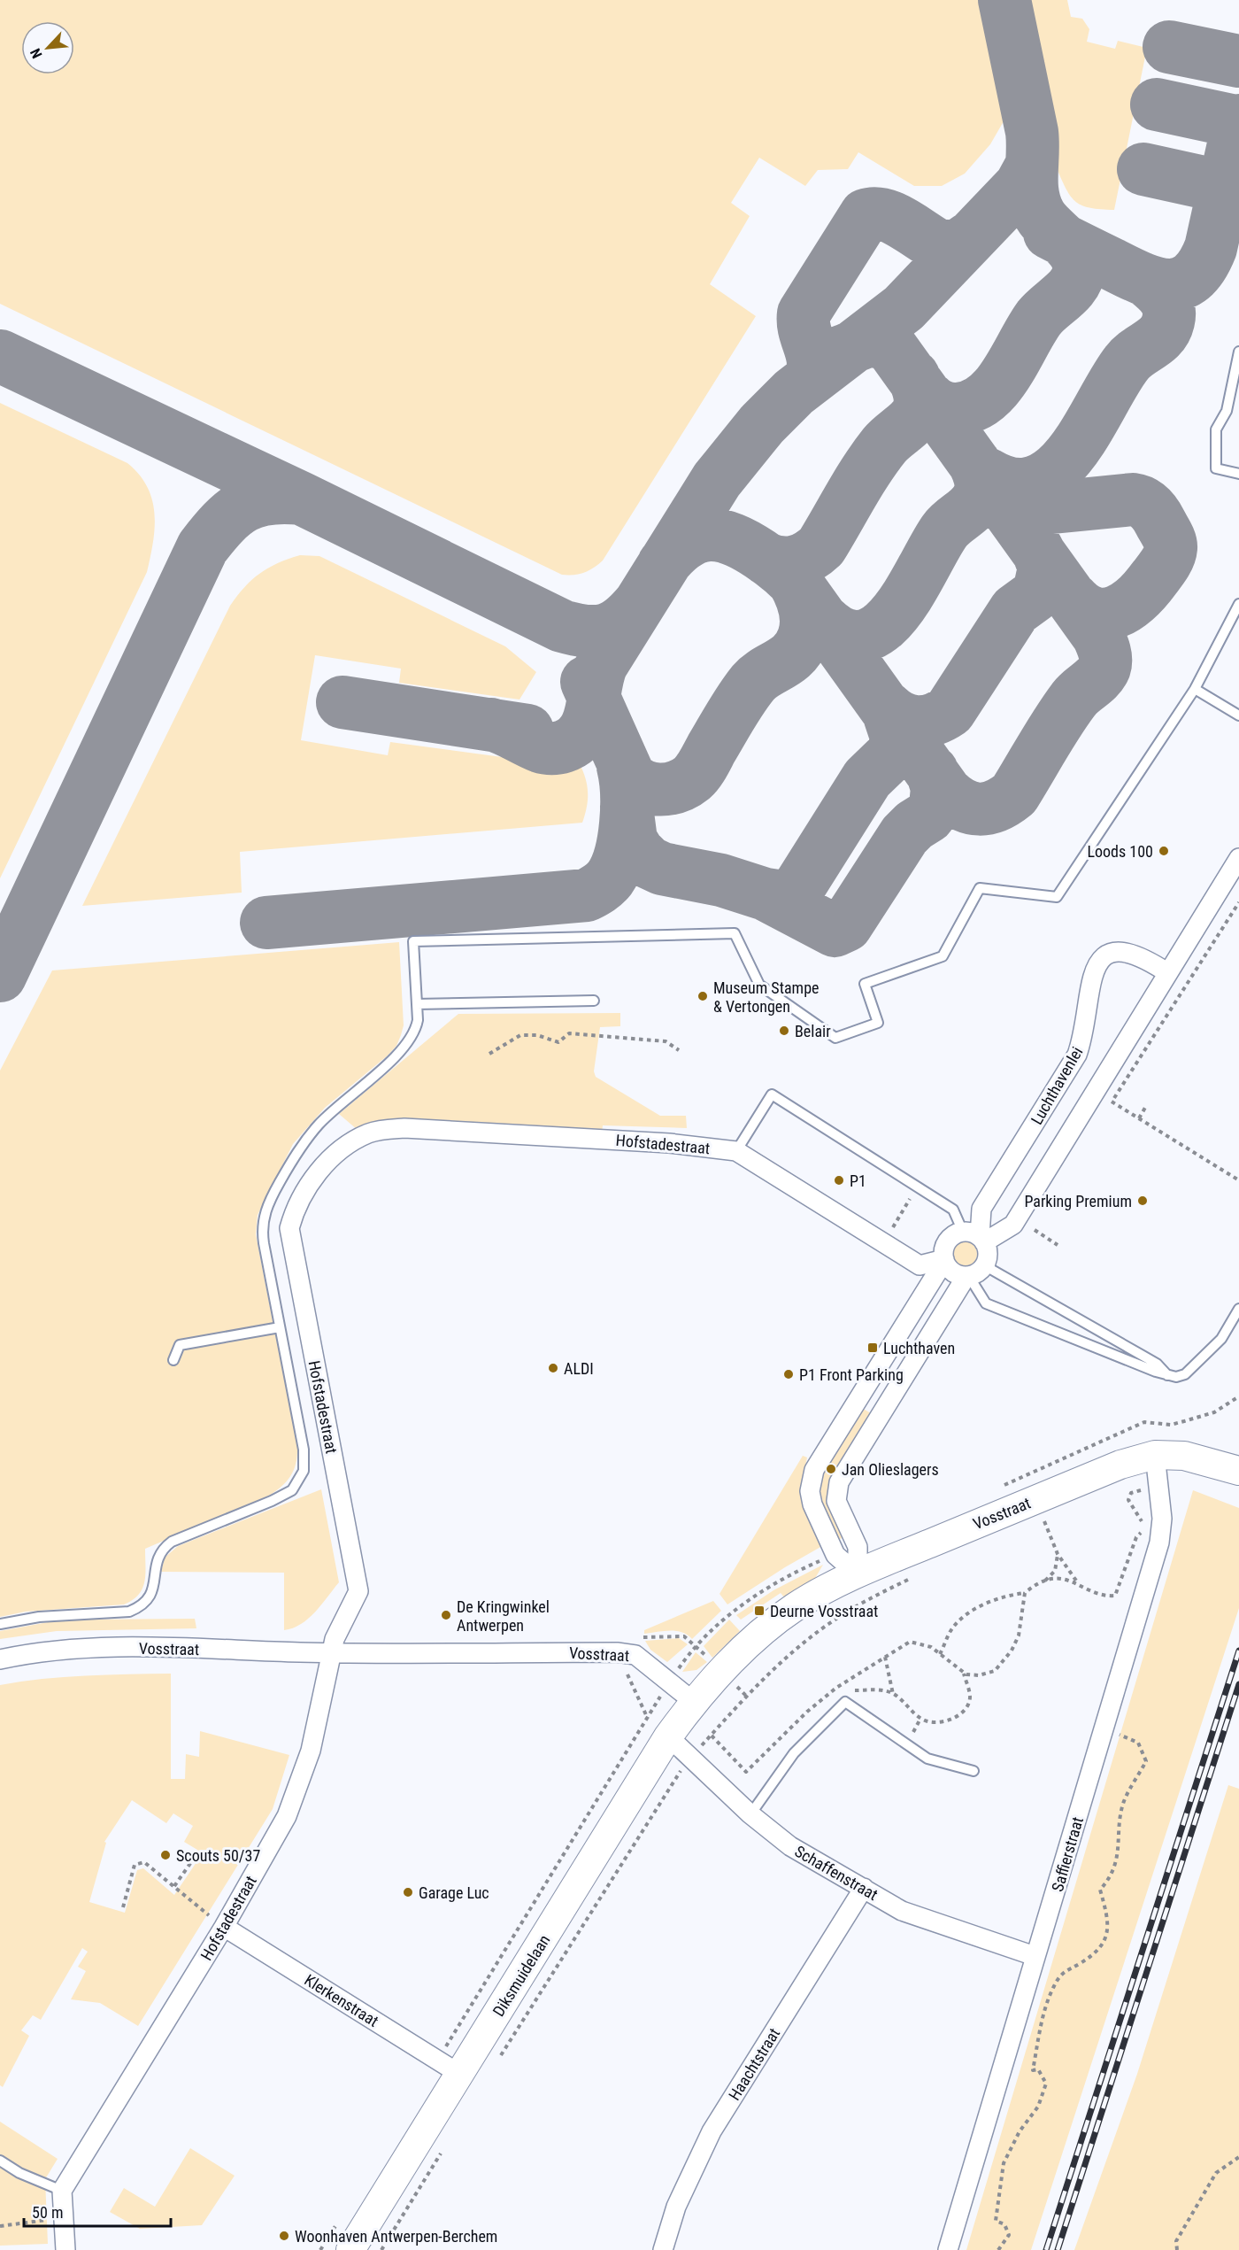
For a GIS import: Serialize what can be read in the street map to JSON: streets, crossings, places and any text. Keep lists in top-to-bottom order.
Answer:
{
  "streets": {
    "street": [
      "Luchthavenlei",
      "Hofstadestraat",
      "Vosstraat",
      "Saffierstraat",
      "Schaffenstraat",
      "Diksmuidelaan",
      "Klerkenstraat",
      "Haachtstraat"
    ]
  },
  "crossings": [
    ["Luchthavenlei", "Hofstadestraat"],
    ["Hofstadestraat", "Vosstraat"],
    ["Hofstadestraat", "Klerkenstraat"],
    ["Vosstraat", "Saffierstraat"],
    ["Vosstraat", "Diksmuidelaan"],
    ["Saffierstraat", "Schaffenstraat"],
    ["Schaffenstraat", "Diksmuidelaan"],
    ["Schaffenstraat", "Haachtstraat"],
    ["Diksmuidelaan", "Klerkenstraat"]
  ],
  "places": {
    "other": [
      "Loods 100",
      "Museum Stampe & Vertongen",
      "Belair",
      "P1",
      "Parking Premium",
      "ALDI",
      "P1 Front Parking",
      "Jan Olieslagers",
      "De Kringwinkel Antwerpen",
      "Scouts 50/37",
      "Garage Luc",
      "Woonhaven Antwerpen-Berchem"
    ],
    "transit": ["Luchthaven", "Deurne Vosstraat"]
  },
  "scale_bar": "50 m",
  "north": "bottom left"
}
